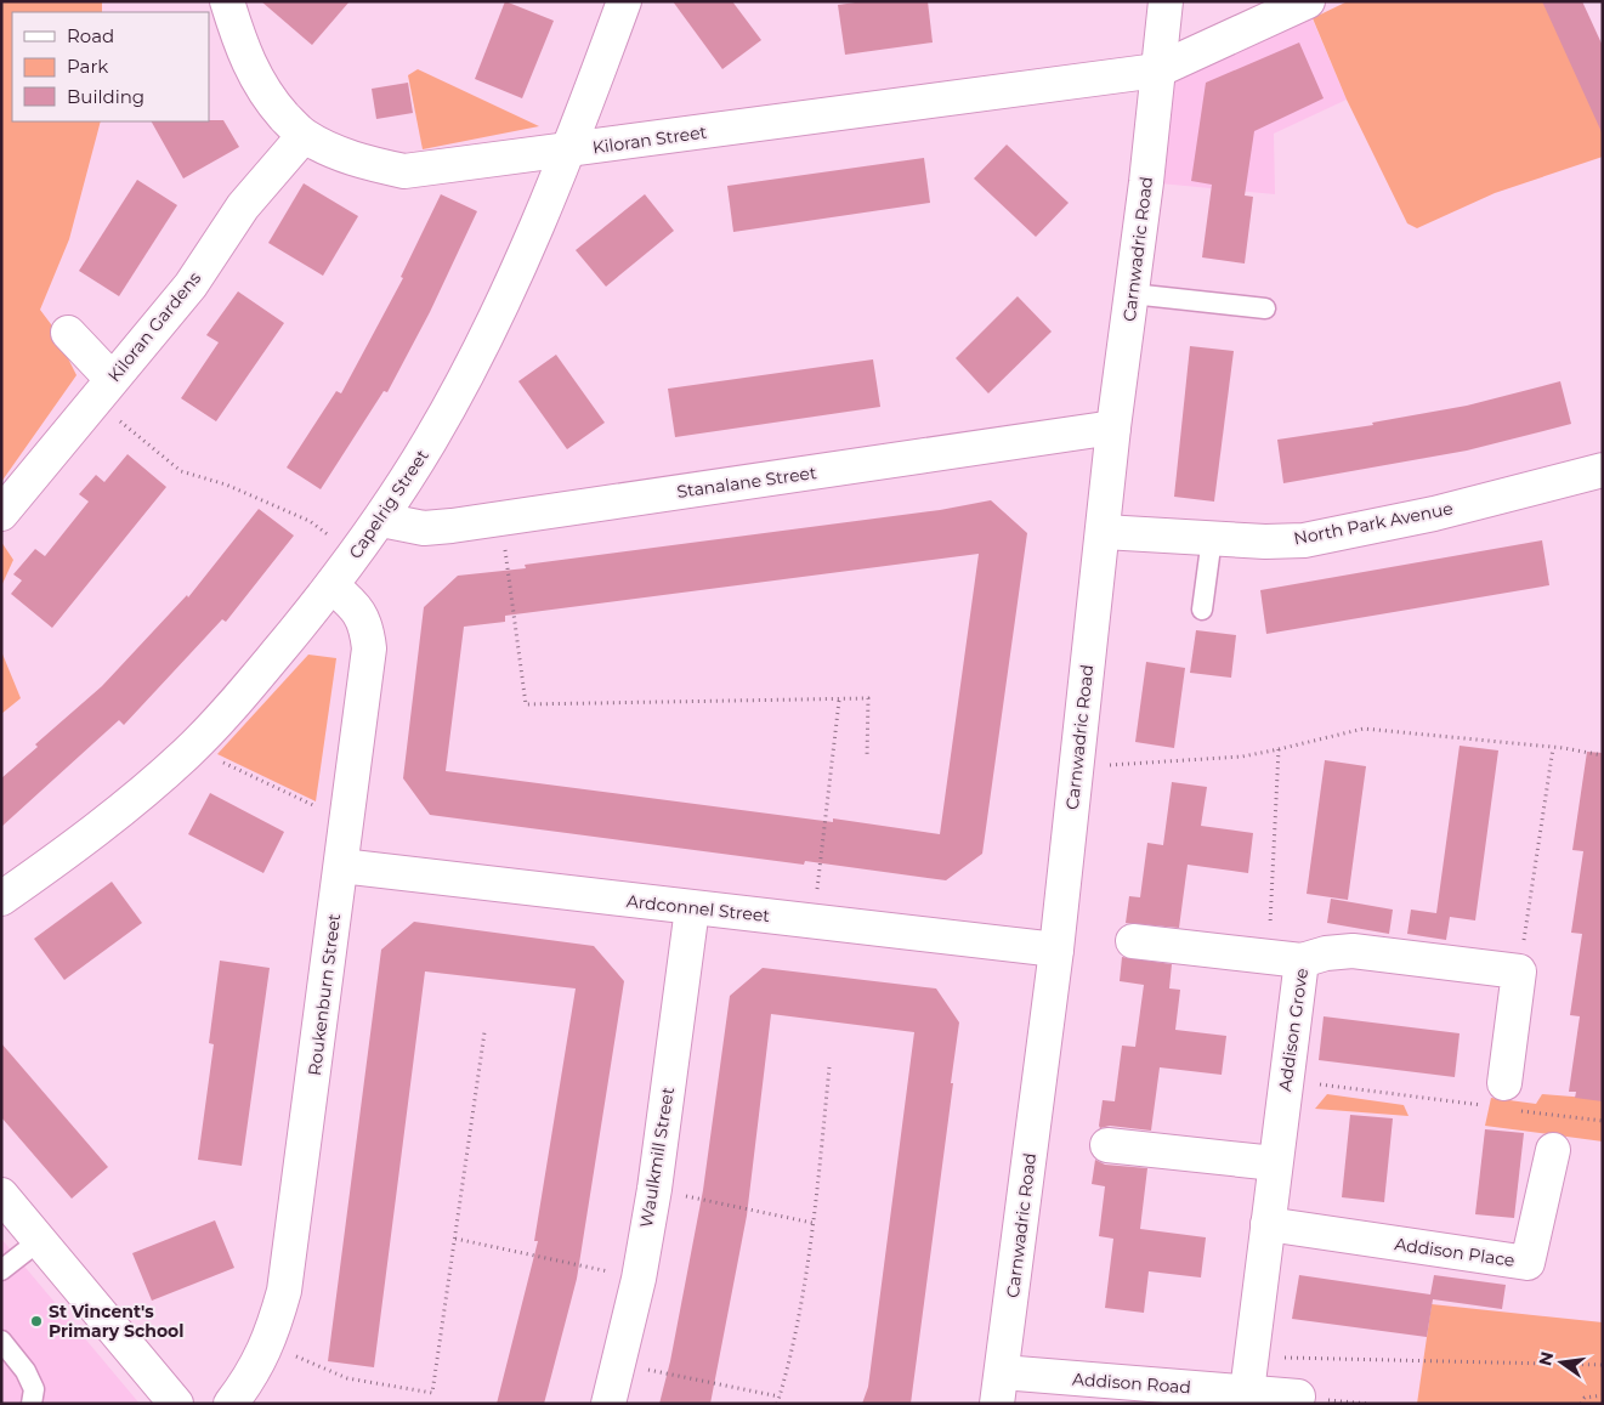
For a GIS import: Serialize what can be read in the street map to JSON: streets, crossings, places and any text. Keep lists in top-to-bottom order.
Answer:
{
  "streets": {
    "street": [
      "Kiloran Street",
      "Carnwadric Road",
      "Kiloran Gardens",
      "Stanalane Street",
      "Capelrig Street",
      "North Park Avenue",
      "Ardconnel Street",
      "Roukenburn Street",
      "Addison Grove",
      "Waulkmill Street",
      "Addison Place",
      "Addison Road"
    ]
  },
  "crossings": [
    ["Kiloran Street", "Carnwadric Road"],
    ["Kiloran Street", "Kiloran Gardens"],
    ["Kiloran Street", "Capelrig Street"],
    ["Carnwadric Road", "Stanalane Street"],
    ["Carnwadric Road", "North Park Avenue"],
    ["Carnwadric Road", "Ardconnel Street"],
    ["Carnwadric Road", "Addison Road"],
    ["Stanalane Street", "Capelrig Street"],
    ["Capelrig Street", "Roukenburn Street"],
    ["Ardconnel Street", "Roukenburn Street"],
    ["Ardconnel Street", "Waulkmill Street"],
    ["Addison Grove", "Addison Place"],
    ["Addison Grove", "Addison Road"]
  ],
  "places": ["St Vincent's Primary School"],
  "legend": ["Road", "Park", "Building"],
  "north": "left"
}
